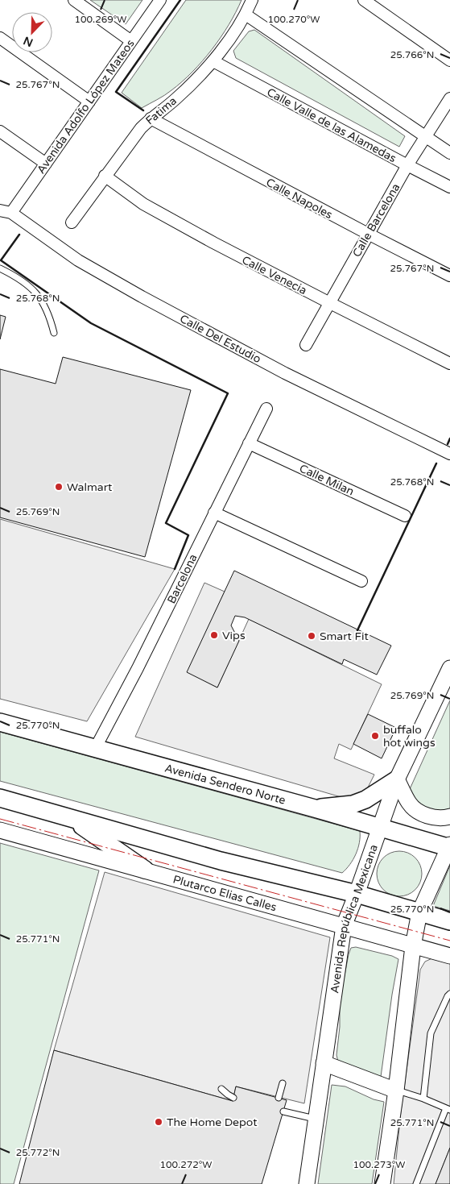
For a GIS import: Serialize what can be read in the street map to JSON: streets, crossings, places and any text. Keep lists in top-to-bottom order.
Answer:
{
  "streets": {
    "main road": ["Avenida Sendero Norte", "Plutarco Elias Calles", "Avenida República Mexicana"],
    "street": [
      "Avenida Adolfo López Mateos",
      "Fatima",
      "Calle Valle de las Alamedas",
      "Calle Napoles",
      "Calle Barcelona",
      "Calle Venecia",
      "Calle Del Estudio",
      "Calle Milan",
      "Barcelona"
    ]
  },
  "crossings": [
    ["Avenida Adolfo López Mateos", "Calle Del Estudio"],
    ["Fatima", "Calle Valle de las Alamedas"],
    ["Fatima", "Calle Napoles"],
    ["Fatima", "Calle Venecia"],
    ["Calle Valle de las Alamedas", "Calle Barcelona"],
    ["Calle Napoles", "Calle Barcelona"],
    ["Calle Barcelona", "Calle Venecia"],
    ["Calle Milan", "Barcelona"],
    ["Barcelona", "Avenida Sendero Norte"],
    ["Avenida Sendero Norte", "Avenida República Mexicana"],
    ["Plutarco Elias Calles", "Avenida República Mexicana"]
  ],
  "places": [
    "Walmart",
    "Vips",
    "Smart Fit",
    "buffalo hot wings",
    "The Home Depot"
  ],
  "north": "bottom left",
  "coordinates": [
    "100.269°W",
    "100.270°W",
    "25.766°N",
    "25.767°N",
    "25.768°N",
    "25.769°N",
    "25.770°N",
    "25.771°N",
    "25.772°N",
    "100.272°W",
    "100.273°W"
  ]
}
